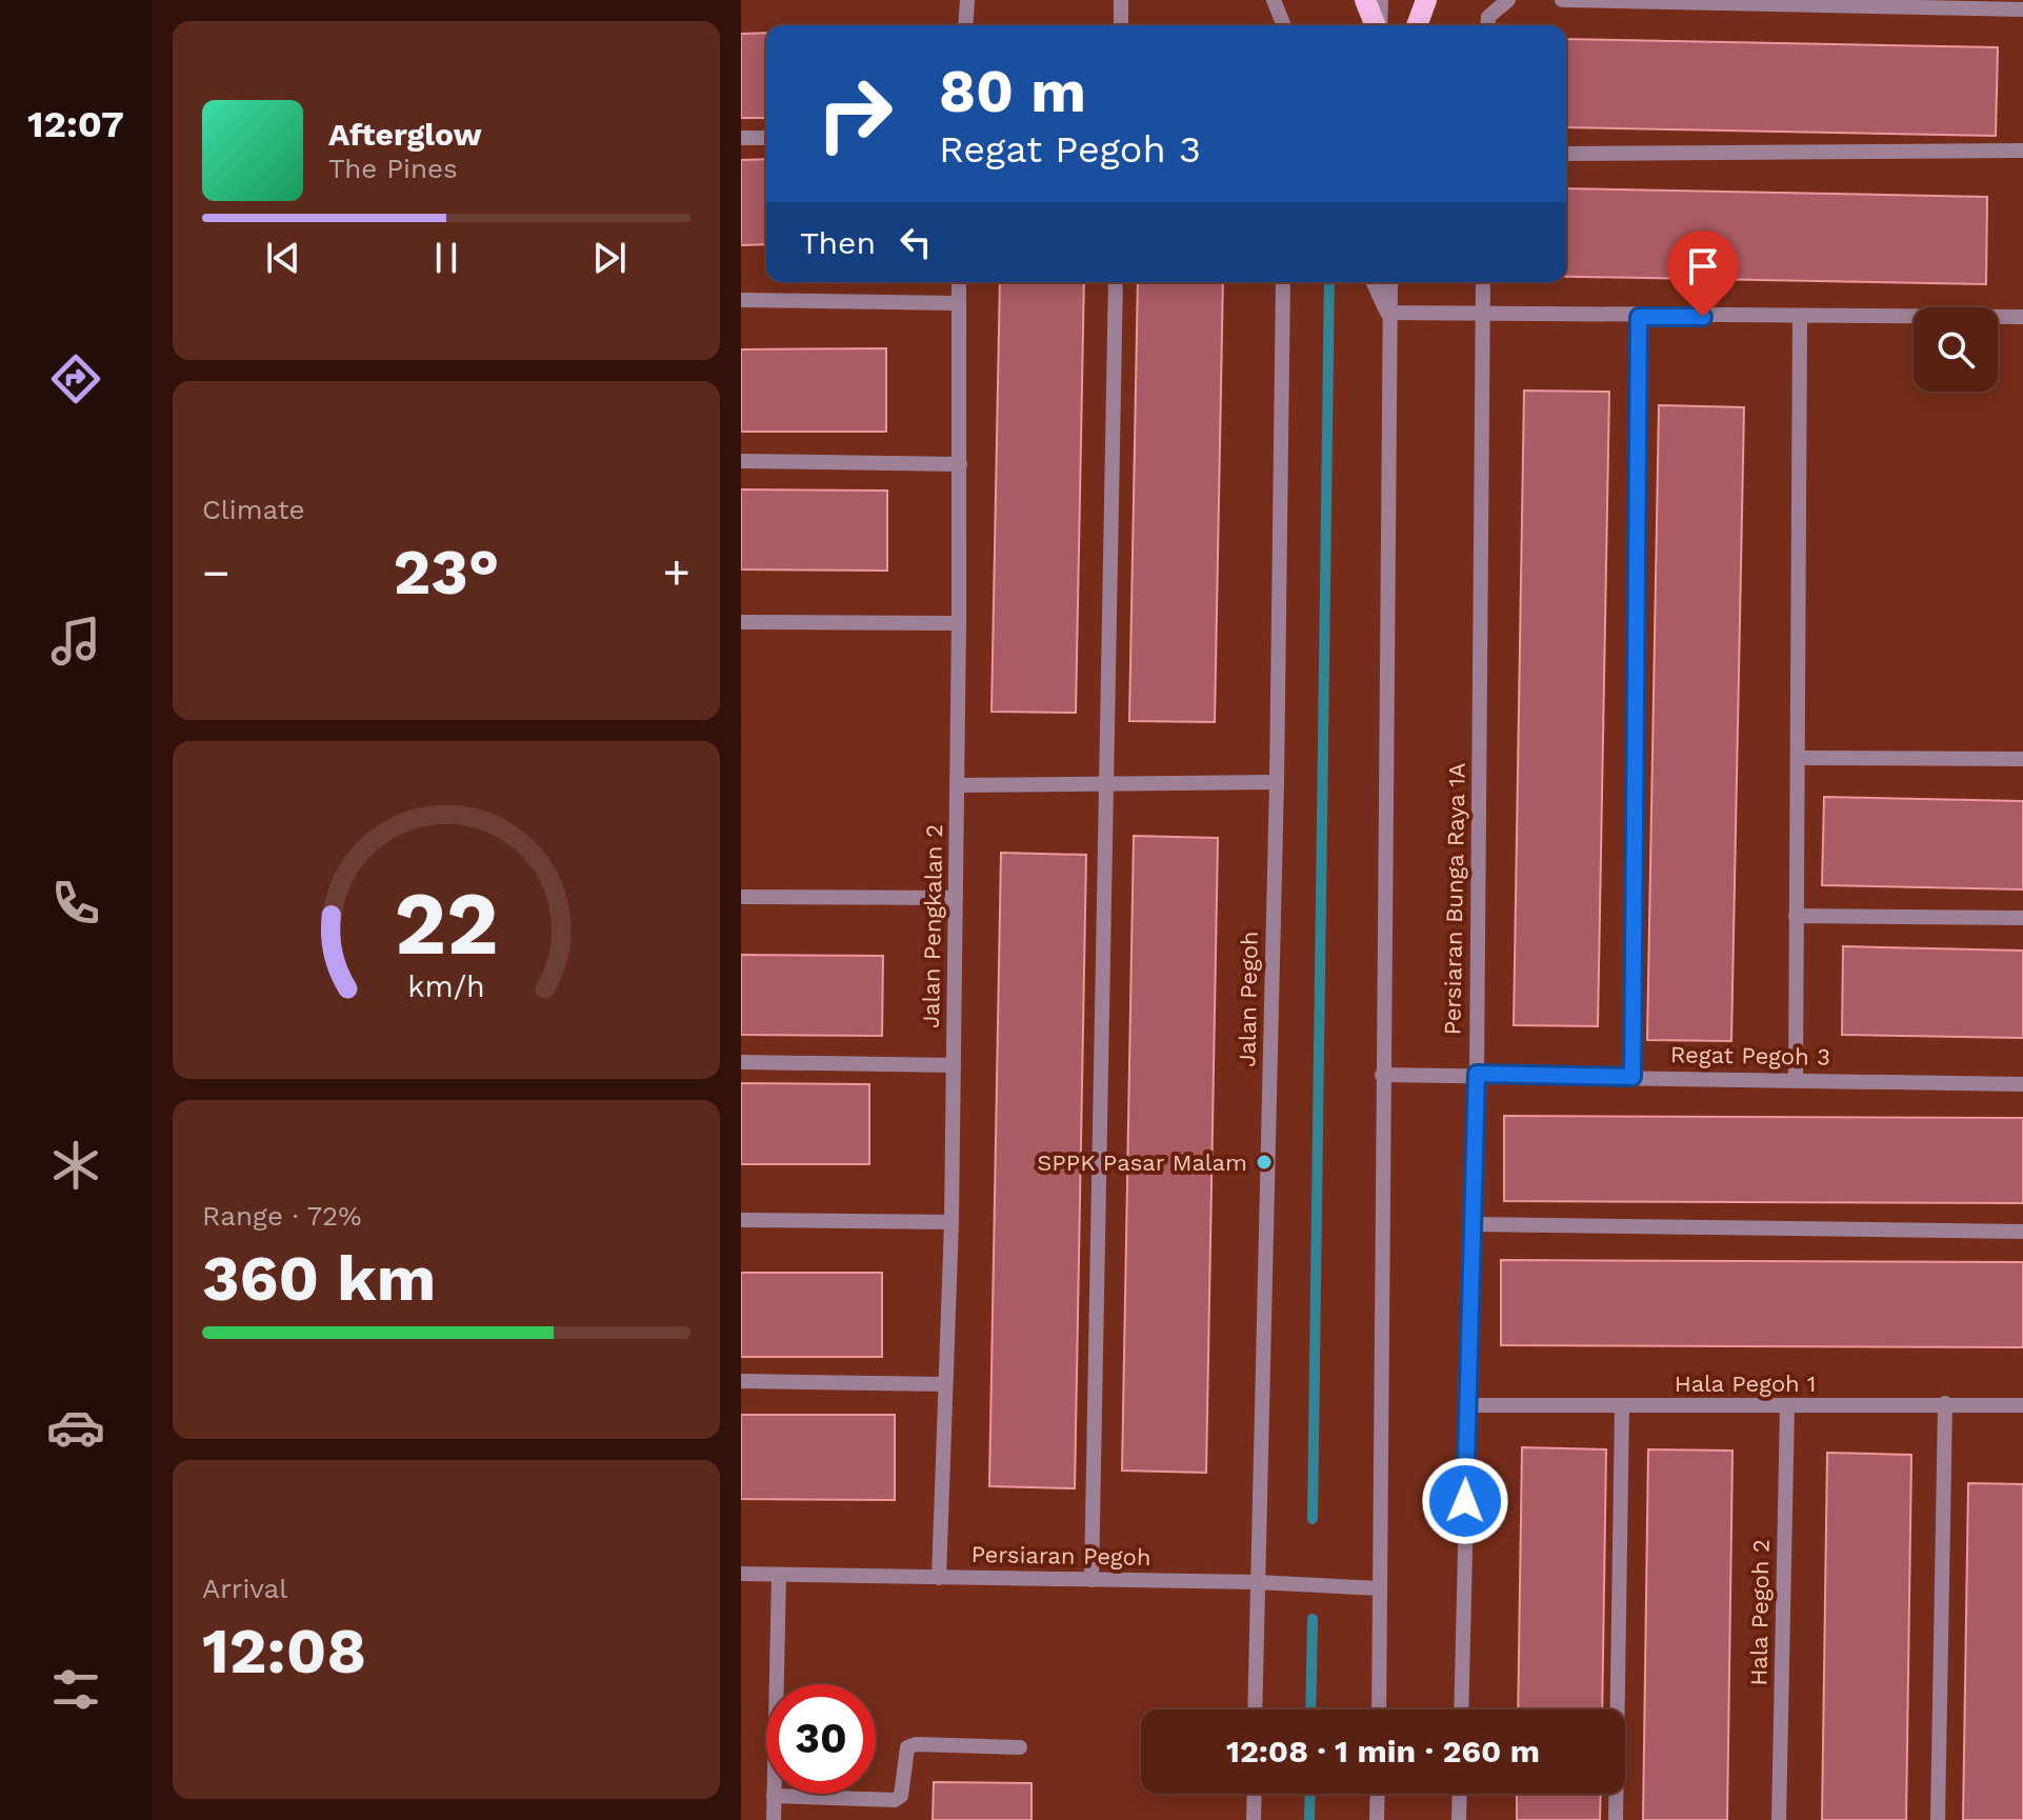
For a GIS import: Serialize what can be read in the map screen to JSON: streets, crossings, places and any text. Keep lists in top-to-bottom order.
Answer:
{
  "streets": {
    "street": [
      "Persiaran Bunga Raya 1A",
      "Jalan Pengkalan 2",
      "Jalan Pegoh",
      "Regat Pegoh 3",
      "Hala Pegoh 1",
      "Persiaran Pegoh",
      "Hala Pegoh 2"
    ]
  },
  "crossings": [
    ["Persiaran Bunga Raya 1A", "Regat Pegoh 3"],
    ["Persiaran Bunga Raya 1A", "Hala Pegoh 1"],
    ["Jalan Pengkalan 2", "Persiaran Pegoh"],
    ["Jalan Pegoh", "Persiaran Pegoh"],
    ["Hala Pegoh 1", "Hala Pegoh 2"]
  ],
  "places": ["SPPK Pasar Malam"],
  "page": {
    "tabs": "12:07",
    "turn": ["80 m", "Regat Pegoh 3"],
    "song": ["Afterglow", "The Pines"],
    "then": "Then",
    "tile": [
      "Climate",
      ["Range · 72%", "360 km"],
      ["Arrival", "12:08"]
    ],
    "heat": ["−", "23°", "+"],
    "limit": "30",
    "trip": "12:08 · 1 min · 260 m",
    "gauge": ["22", "km/h"]
  }
}
